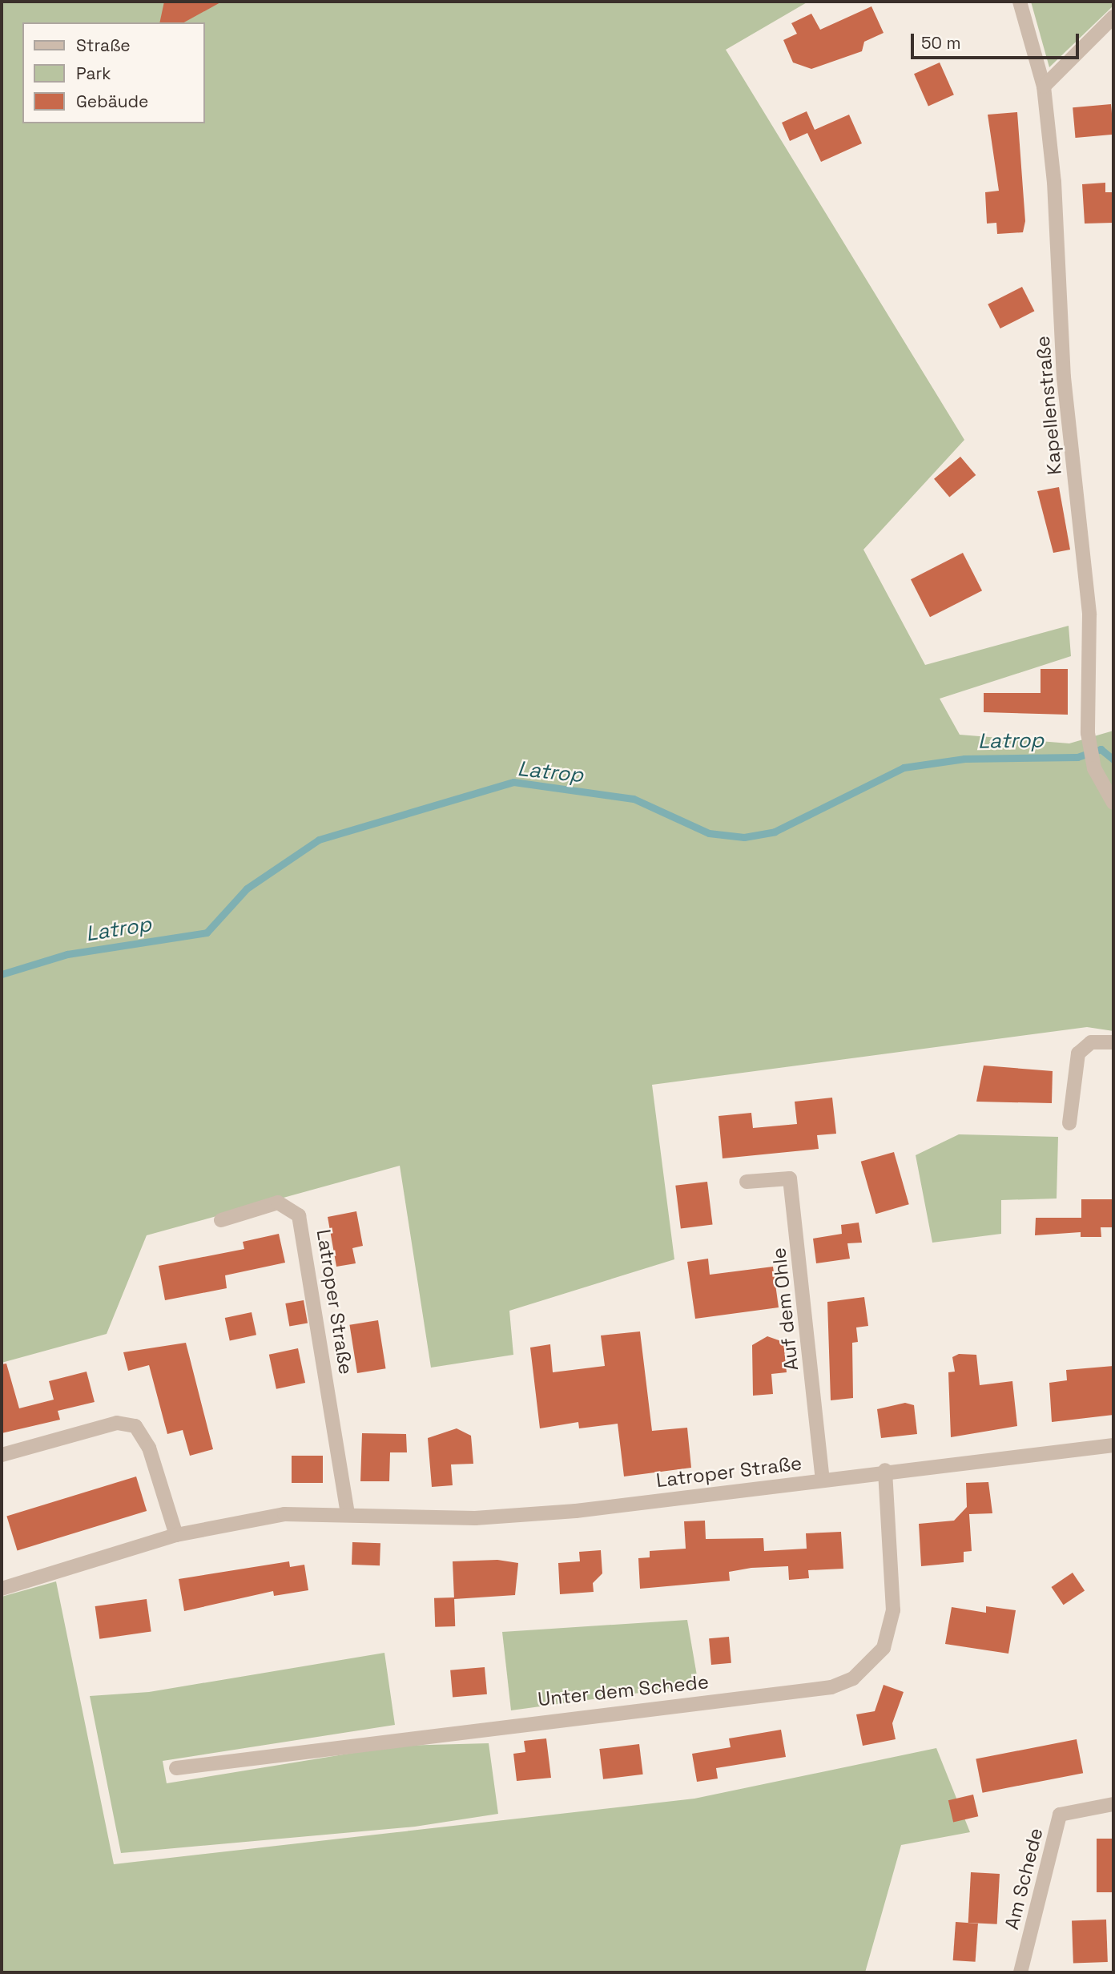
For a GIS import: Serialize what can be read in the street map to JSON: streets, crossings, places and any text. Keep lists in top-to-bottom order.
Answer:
{
  "streets": {
    "street": [
      "Kapellenstraße",
      "Latroper Straße",
      "Auf dem Ohle",
      "Unter dem Schede",
      "Am Schede"
    ]
  },
  "crossings": [
    ["Latroper Straße", "Auf dem Ohle"],
    ["Latroper Straße", "Unter dem Schede"]
  ],
  "water": ["Latrop"],
  "legend": ["Straße", "Park", "Gebäude"],
  "scale_bar": "50 m"
}
